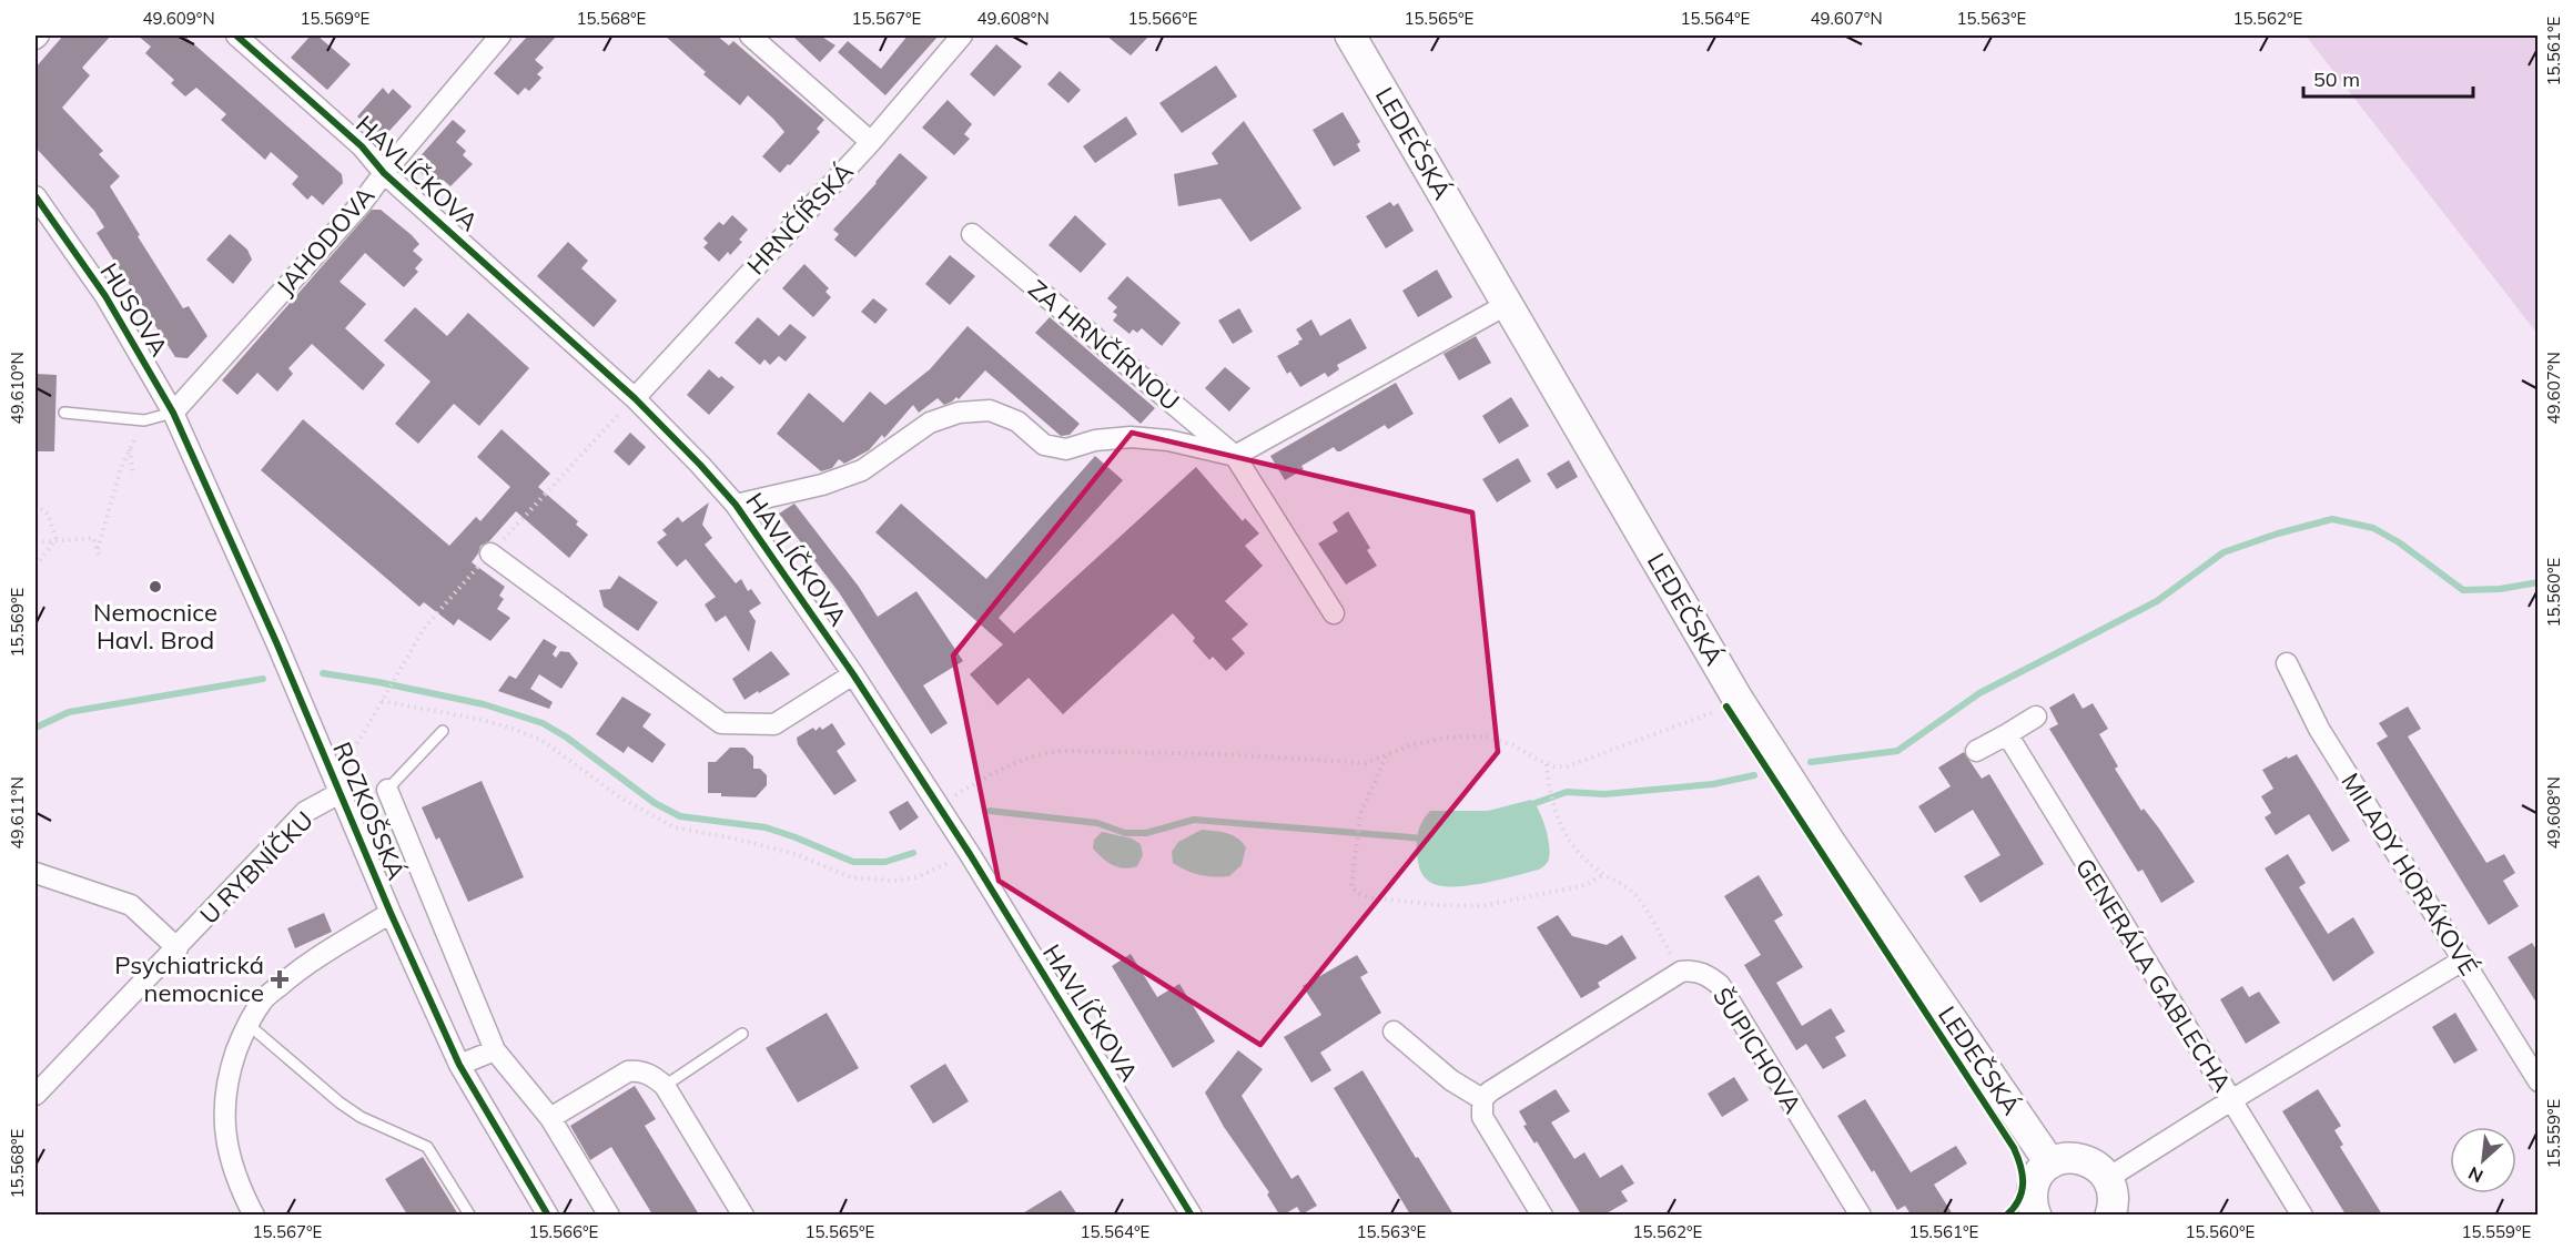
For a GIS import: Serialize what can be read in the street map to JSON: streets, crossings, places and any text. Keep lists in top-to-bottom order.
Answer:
{
  "streets": {
    "main road": ["LEDEČSKÁ"],
    "street": [
      "HAVLÍČKOVA",
      "HRNČÍŘSKÁ",
      "JAHODOVA",
      "HUSOVA",
      "ZA HRNČÍRNOU",
      "ROZKOŠSKÁ",
      "U RYBNÍČKU",
      "MILADY HORÁKOVÉ",
      "GENERÁLA GABLECHA",
      "ŠUPICHOVA"
    ]
  },
  "crossings": [
    ["HAVLÍČKOVA", "HRNČÍŘSKÁ"],
    ["HAVLÍČKOVA", "JAHODOVA"],
    ["JAHODOVA", "HUSOVA"],
    ["JAHODOVA", "ROZKOŠSKÁ"],
    ["HUSOVA", "ROZKOŠSKÁ"],
    ["ROZKOŠSKÁ", "U RYBNÍČKU"]
  ],
  "places": {
    "other": ["Nemocnice Havl. Brod"],
    "health": ["Psychiatrická nemocnice"]
  },
  "scale_bar": "50 m",
  "north": "bottom left",
  "coordinates": [
    "49.609°N",
    "15.569°E",
    "15.568°E",
    "15.567°E",
    "49.608°N",
    "15.566°E",
    "15.565°E",
    "15.564°E",
    "49.607°N",
    "15.563°E",
    "15.562°E",
    "15.561°E",
    "49.610°N",
    "15.560°E",
    "49.611°N",
    "15.559°E"
  ]
}
